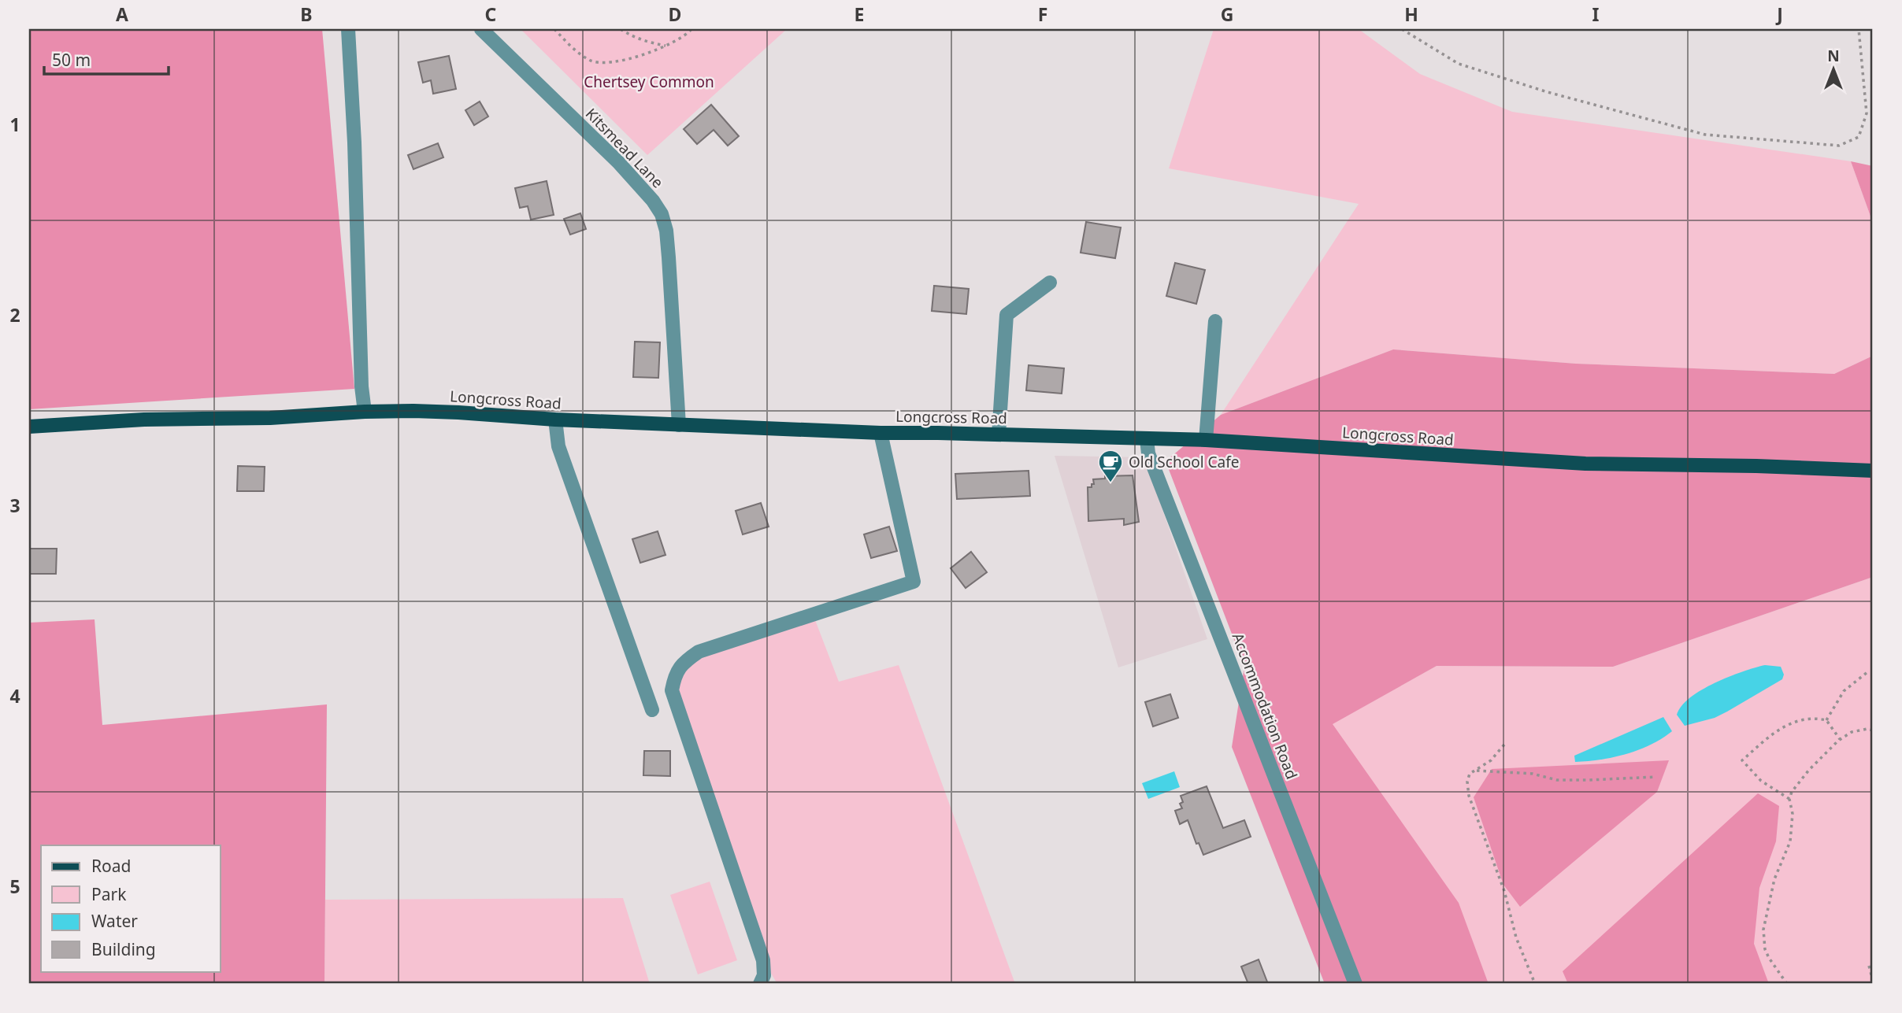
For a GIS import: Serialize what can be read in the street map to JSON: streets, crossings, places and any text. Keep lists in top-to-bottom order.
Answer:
{
  "streets": {
    "main road": ["Longcross Road"],
    "street": ["Kitsmead Lane", "Accommodation Road"]
  },
  "crossings": [
    ["Kitsmead Lane", "Longcross Road"],
    ["Longcross Road", "Accommodation Road"]
  ],
  "parks": ["Chertsey Common"],
  "places": {
    "cafe": ["Old School Cafe"]
  },
  "legend": [
    "Road",
    "Park",
    "Water",
    "Building"
  ],
  "scale_bar": "50 m",
  "north": "top",
  "grid": {
    "columns": [
      "A",
      "B",
      "C",
      "D",
      "E",
      "F",
      "G",
      "H",
      "I",
      "J"
    ],
    "rows": [
      "1",
      "2",
      "3",
      "4",
      "5"
    ]
  }
}
